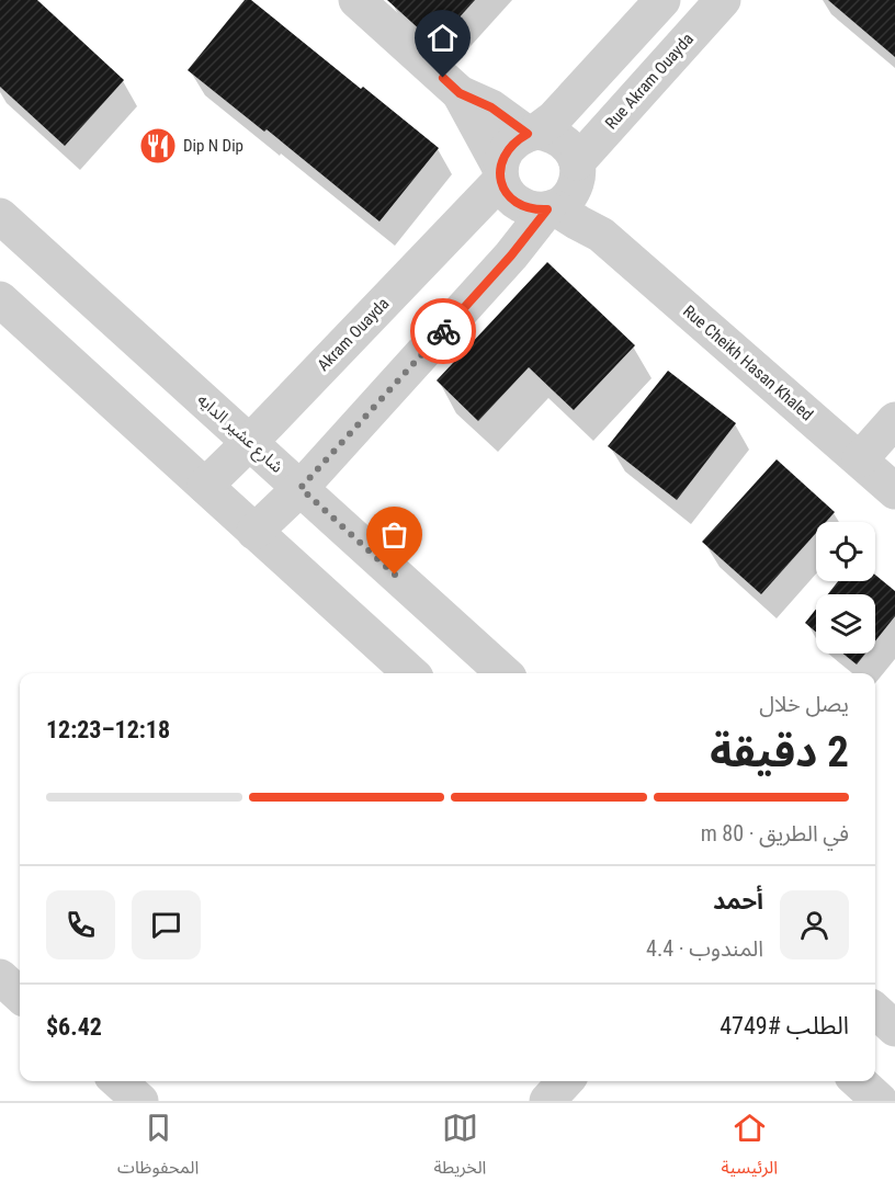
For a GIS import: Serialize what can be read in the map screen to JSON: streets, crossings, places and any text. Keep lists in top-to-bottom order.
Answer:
{
  "streets": {
    "street": [
      "Rue Akram Ouayda",
      "Akram Ouayda",
      "Rue Cheikh Hasan Khaled",
      "شارع عشير الدايه"
    ]
  },
  "crossings": [
    ["Rue Akram Ouayda", "Akram Ouayda"],
    ["Rue Akram Ouayda", "Rue Cheikh Hasan Khaled"],
    ["Akram Ouayda", "Rue Cheikh Hasan Khaled"],
    ["Akram Ouayda", "شارع عشير الدايه"]
  ],
  "places": {
    "restaurant": ["Dip N Dip"]
  },
  "page": {
    "heading": ["2 دقيقة", "يصل خلال", "12:18–12:23"],
    "panel": [
      "أحمد",
      "المندوب · 4.4",
      "الطلب #4749",
      "$6.42"
    ],
    "bar": "في الطريق · 80 m",
    "tabs": ["الرئيسية", "الخريطة", "المحفوظات"]
  }
}
